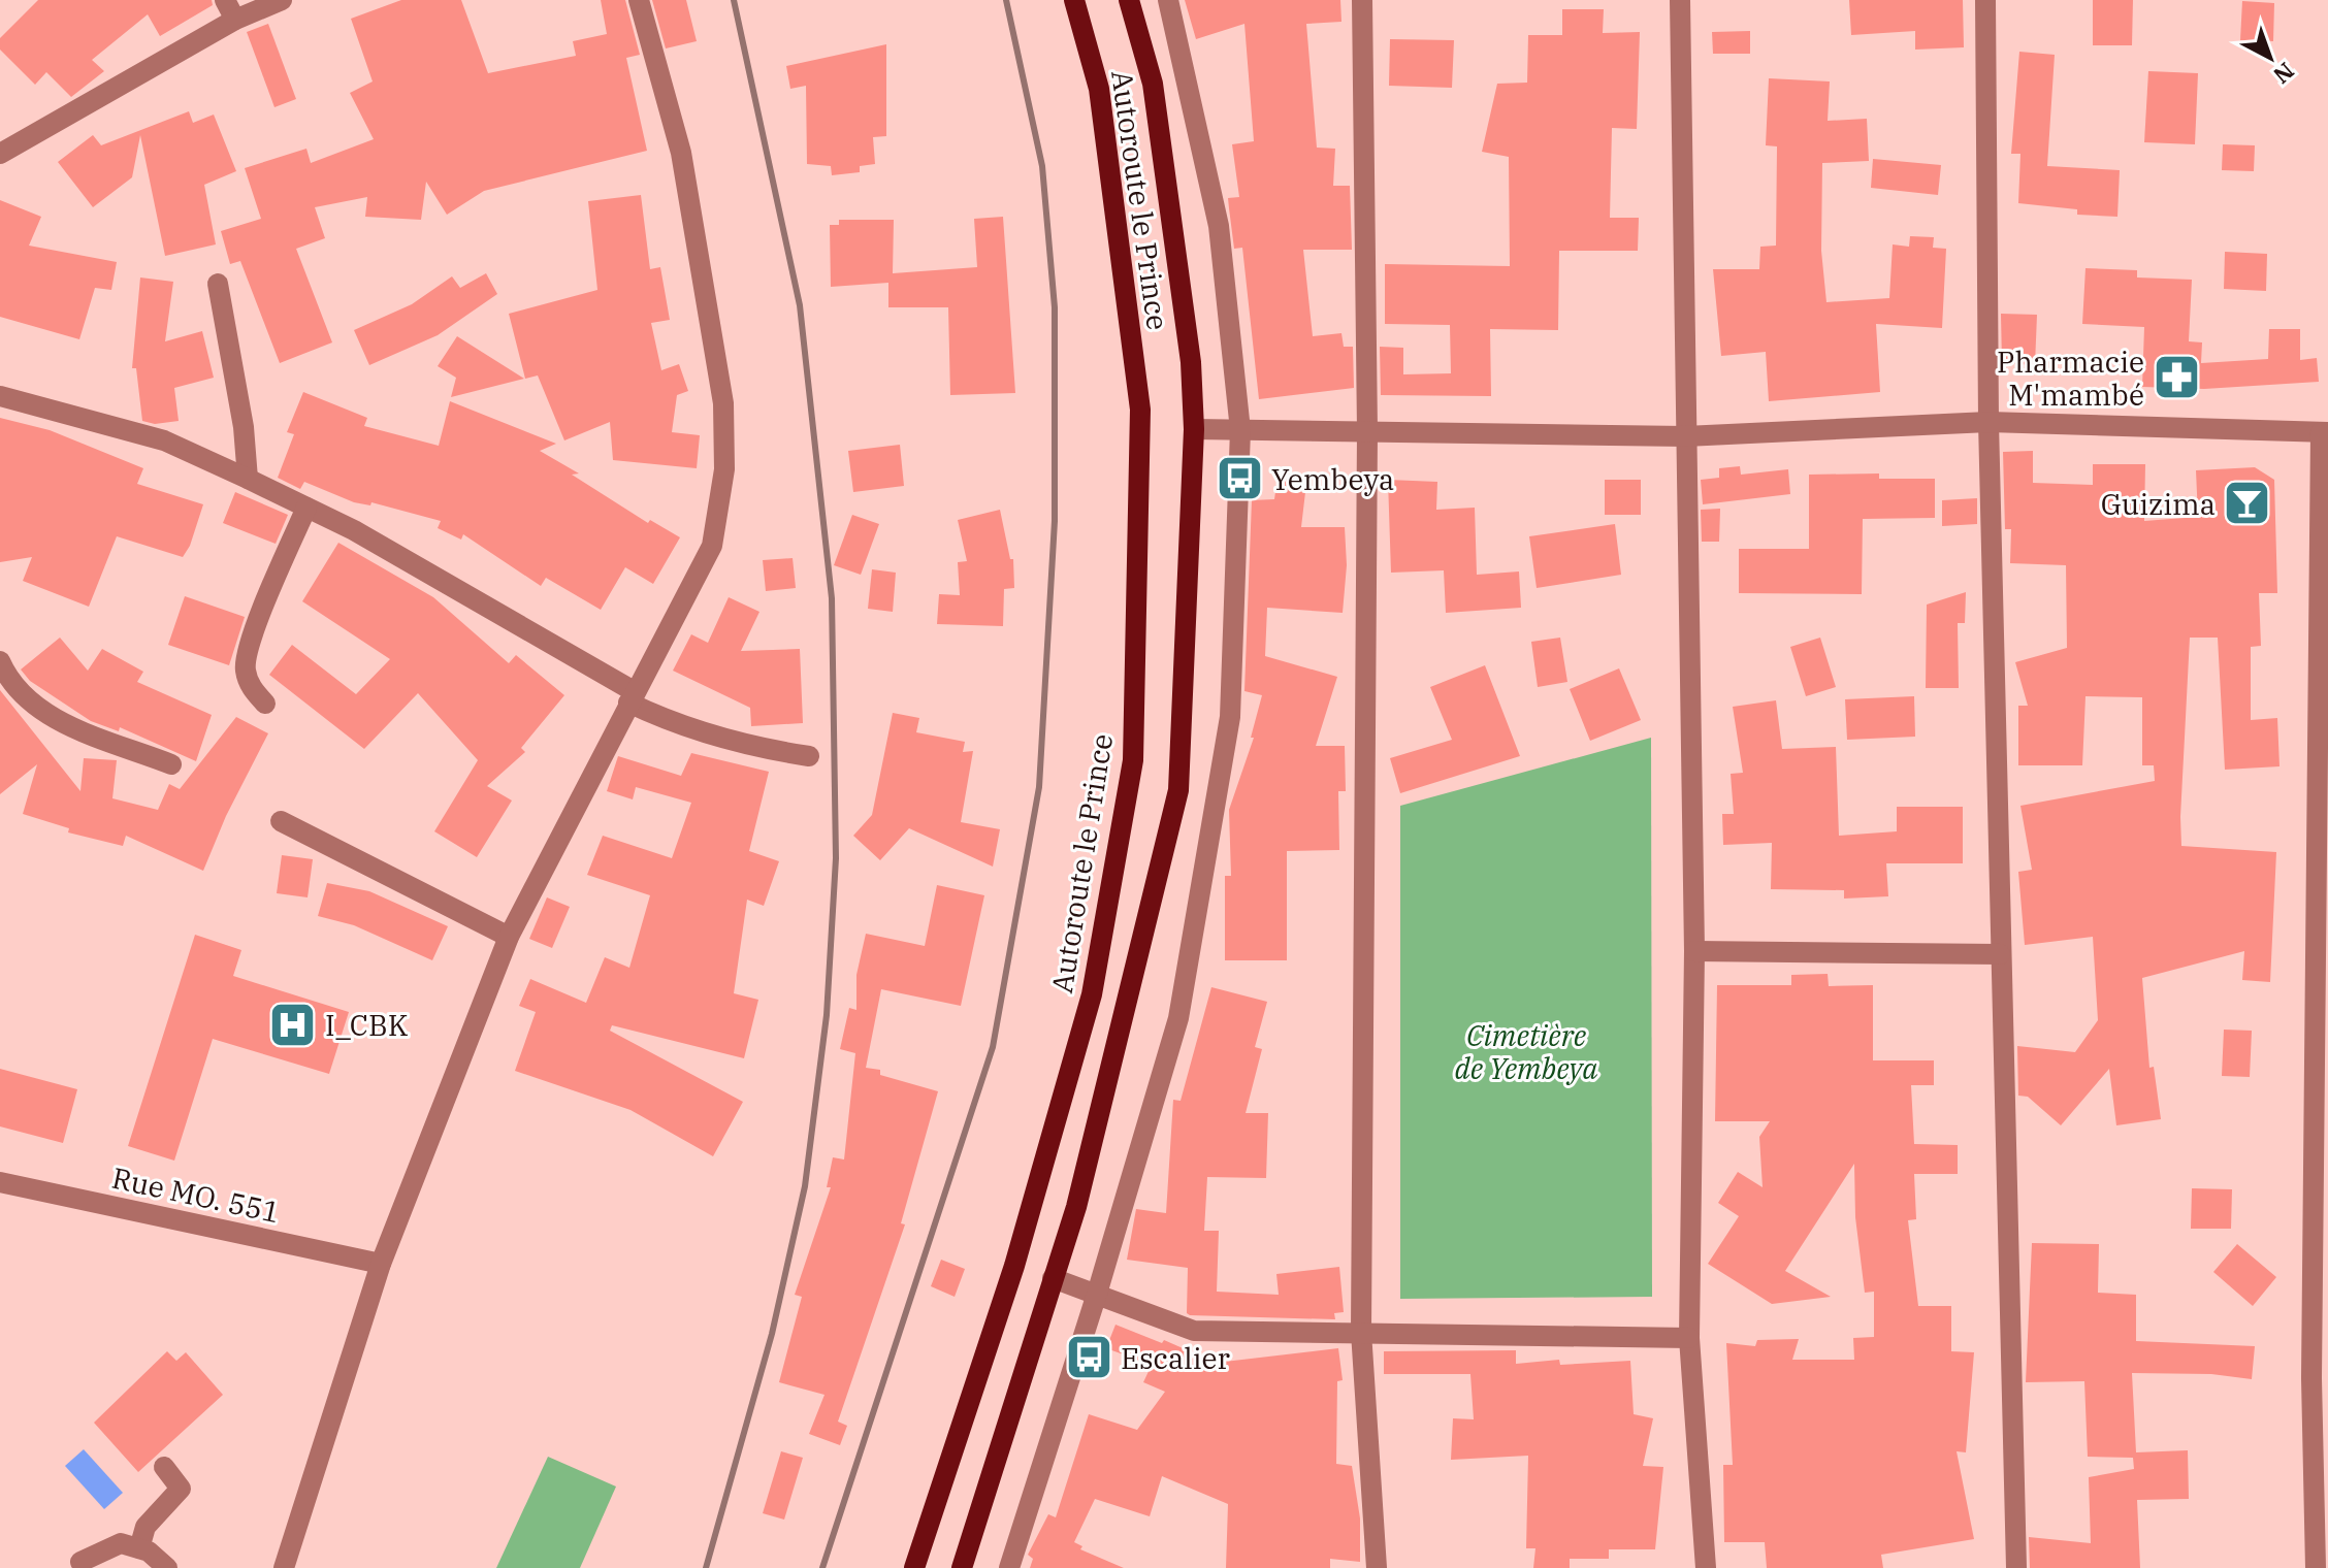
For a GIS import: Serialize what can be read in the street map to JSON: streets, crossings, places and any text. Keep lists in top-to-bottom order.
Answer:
{
  "streets": {
    "main road": ["Autoroute le Prince"],
    "street": ["Rue MO. 551"]
  },
  "parks": ["Cimetière de Yembeya"],
  "places": {
    "pharmacy": ["Pharmacie M'mambé"],
    "bus stop": ["Yembeya", "Escalier"],
    "bar": ["Guizima"],
    "hospital": ["I_CBK"]
  },
  "north": "bottom right"
}
